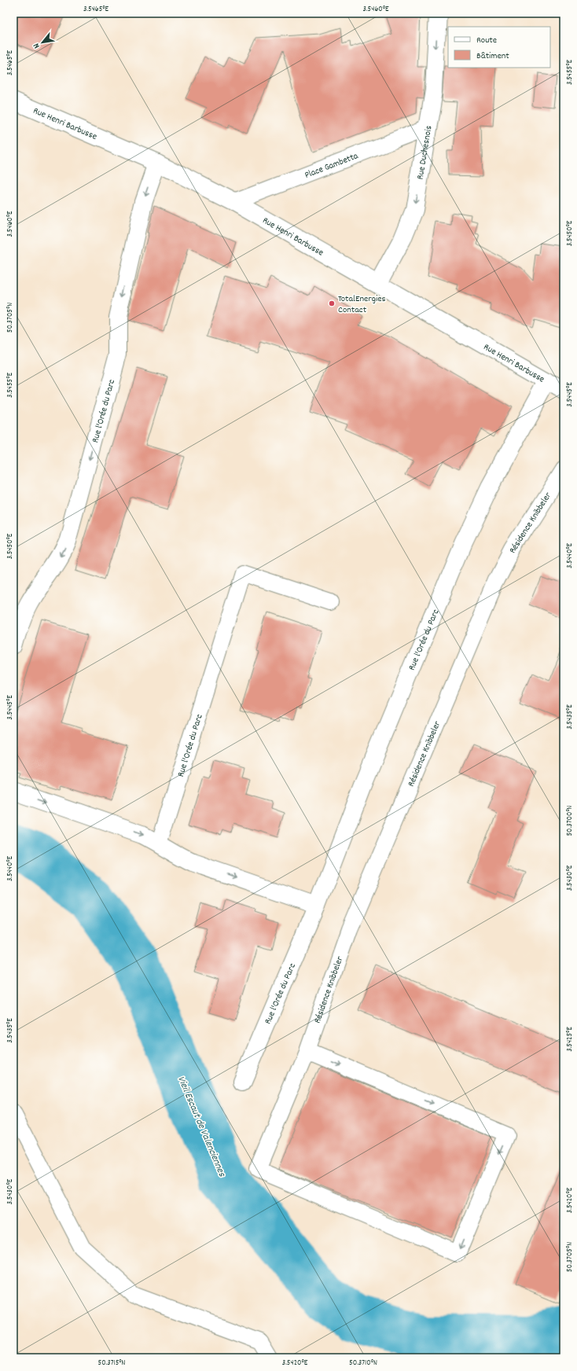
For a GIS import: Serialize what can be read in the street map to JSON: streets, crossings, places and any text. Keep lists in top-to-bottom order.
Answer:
{
  "streets": {
    "street": ["Rue Henri Barbusse", "Rue Duchesnois", "Rue l'Orée du Parc"],
    "lane": ["Place Gambetta", "Résidence Knibbeler"]
  },
  "crossings": [
    ["Rue Henri Barbusse", "Rue Duchesnois"],
    ["Rue Henri Barbusse", "Place Gambetta"],
    ["Rue Henri Barbusse", "Rue l'Orée du Parc"],
    ["Rue Duchesnois", "Place Gambetta"]
  ],
  "one_way": ["Rue Duchesnois"],
  "water": ["Vieil Escaut de Valenciennes"],
  "places": ["TotalEnergies Contact"],
  "legend": ["Route", "Bâtiment"],
  "north": "bottom left",
  "coordinates": [
    "3.5465°E",
    "3.5460°E",
    "3.5455°E",
    "3.5450°E",
    "50.3705°N",
    "3.5445°E",
    "3.5440°E",
    "3.5435°E",
    "50.3700°N",
    "3.5430°E",
    "3.5425°E",
    "3.5420°E",
    "50.3715°N",
    "50.3710°N"
  ]
}
